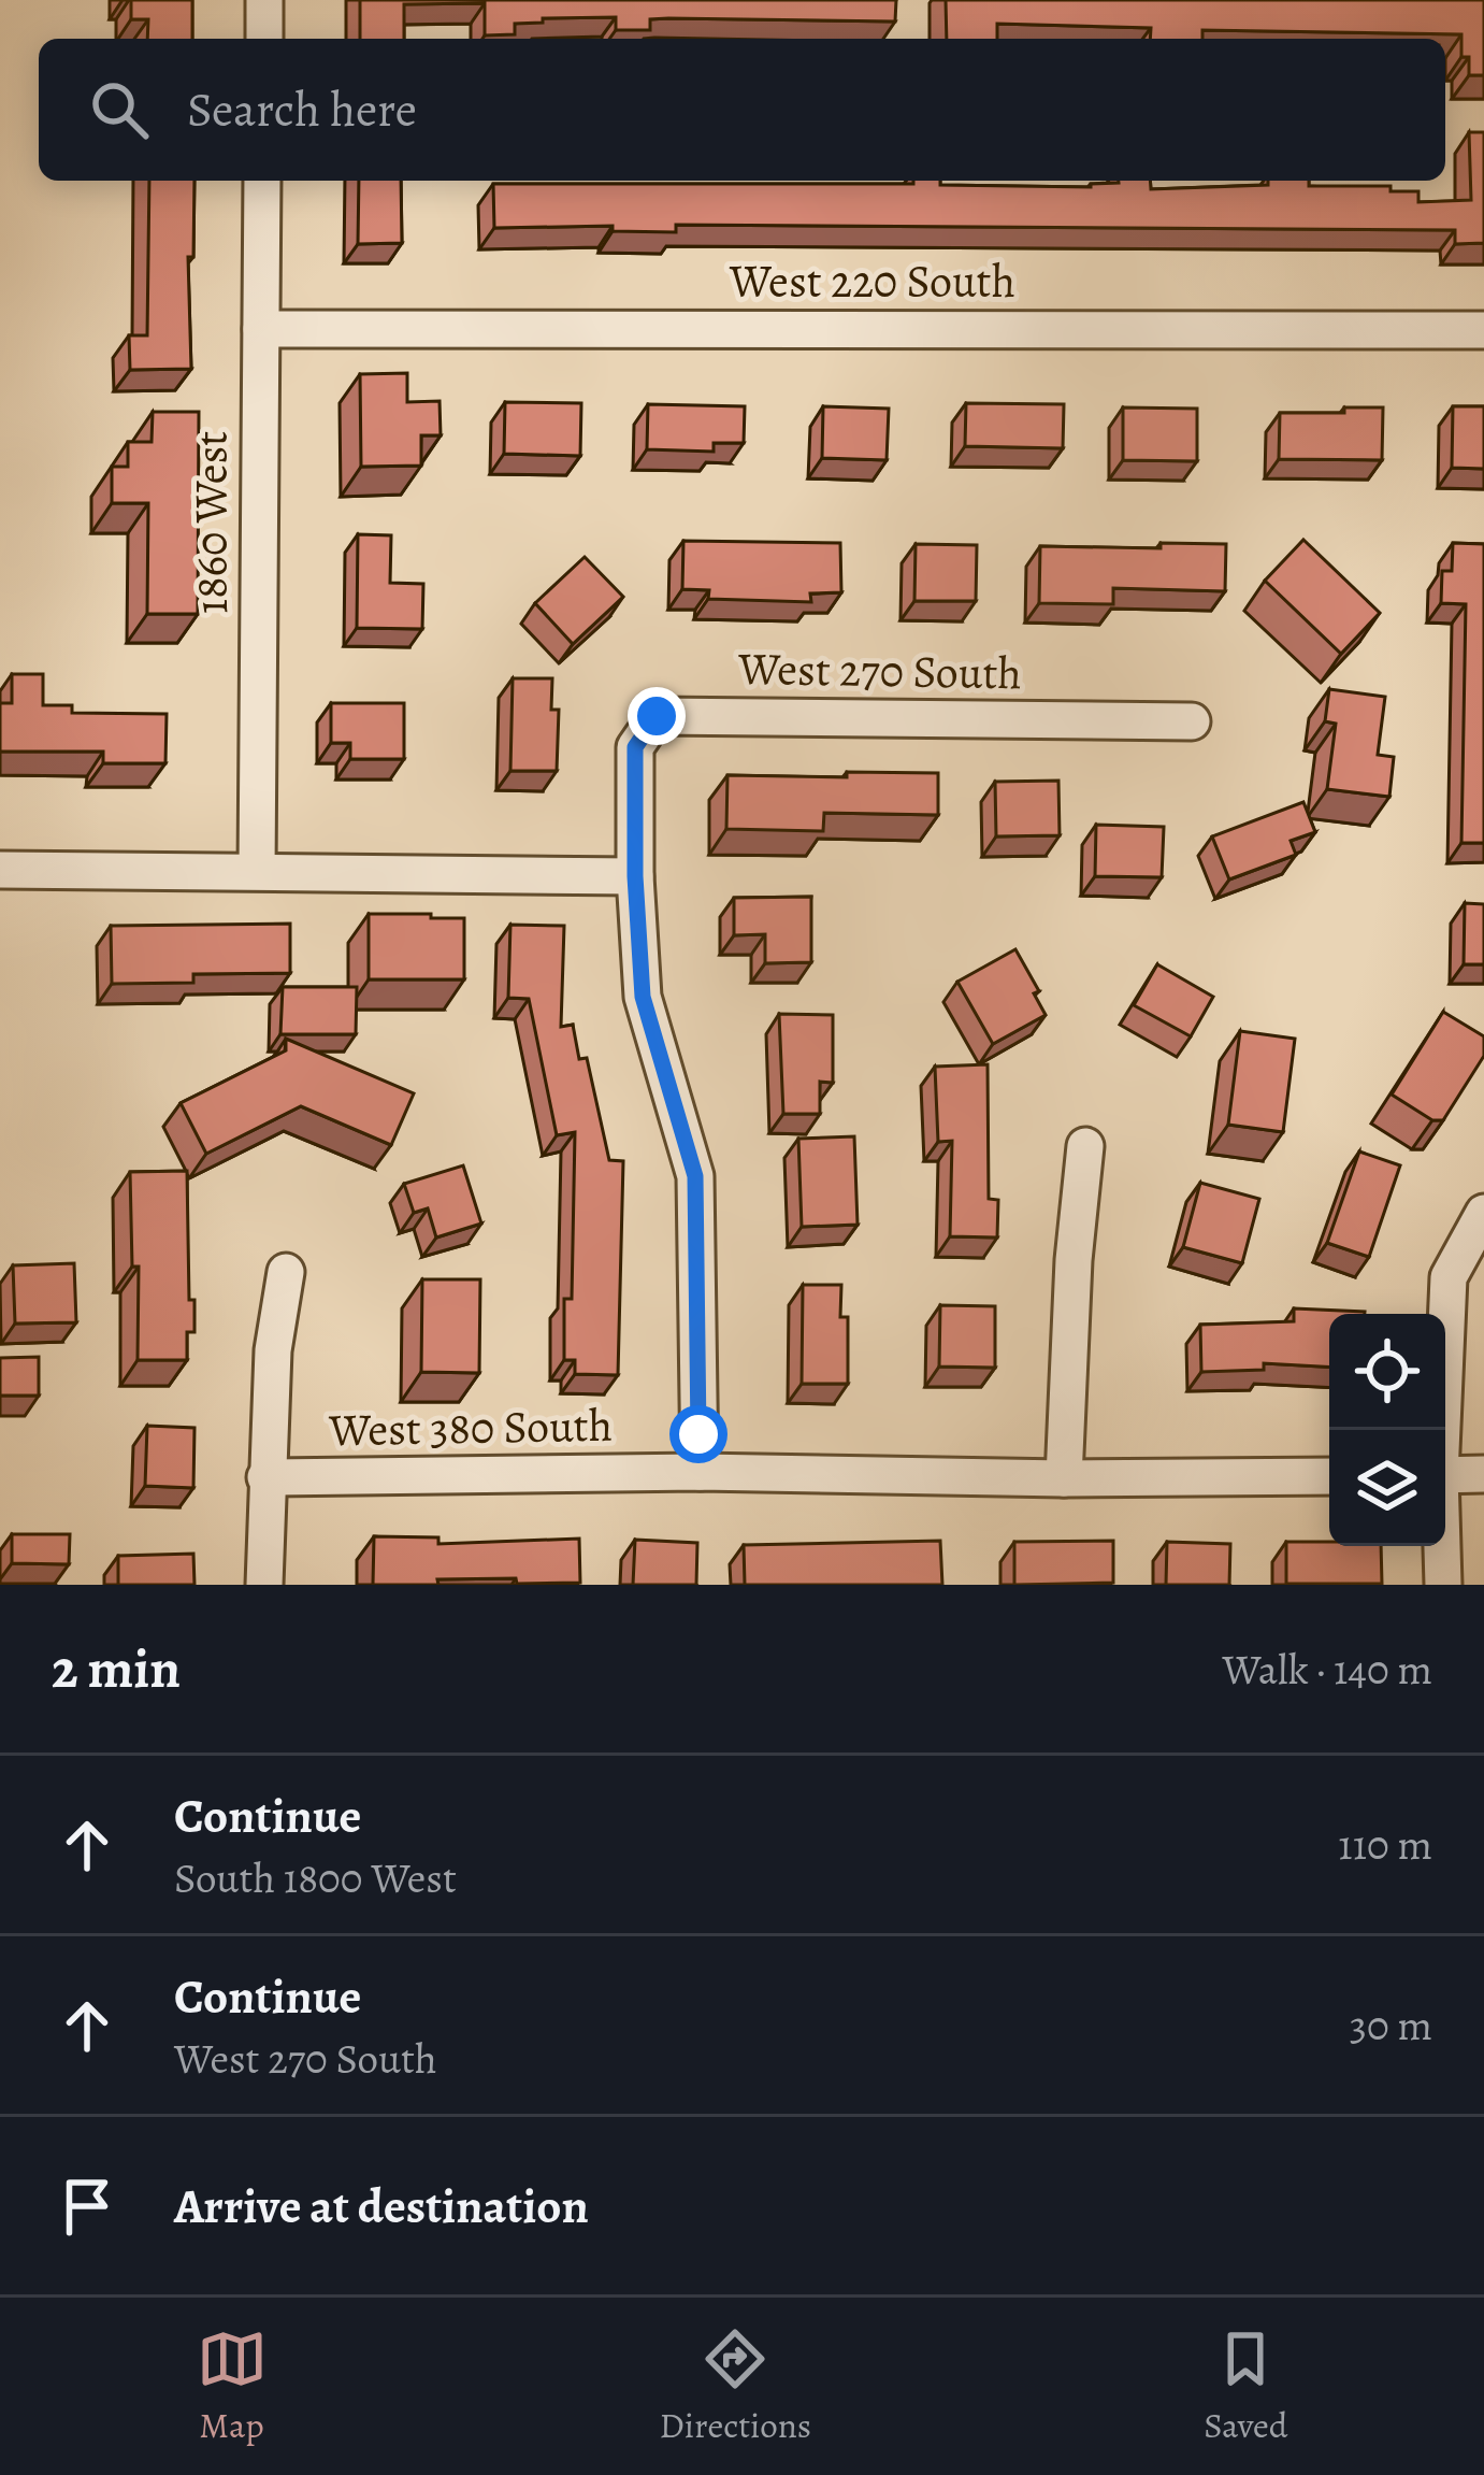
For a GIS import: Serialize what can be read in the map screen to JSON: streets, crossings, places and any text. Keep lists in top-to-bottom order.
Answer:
{
  "streets": {
    "street": [
      "West 220 South",
      "1860 West",
      "West 270 South",
      "West 380 South"
    ]
  },
  "crossings": [
    ["West 220 South", "1860 West"]
  ],
  "page": {
    "search": "Search here",
    "heading": ["2 min", "Walk · 140 m"],
    "list": [
      ["Continue", "South 1800 West", "110 m"],
      ["Continue", "West 270 South", "30 m"],
      "Arrive at destination"
    ],
    "nav": ["Map", "Directions", "Saved"]
  }
}
